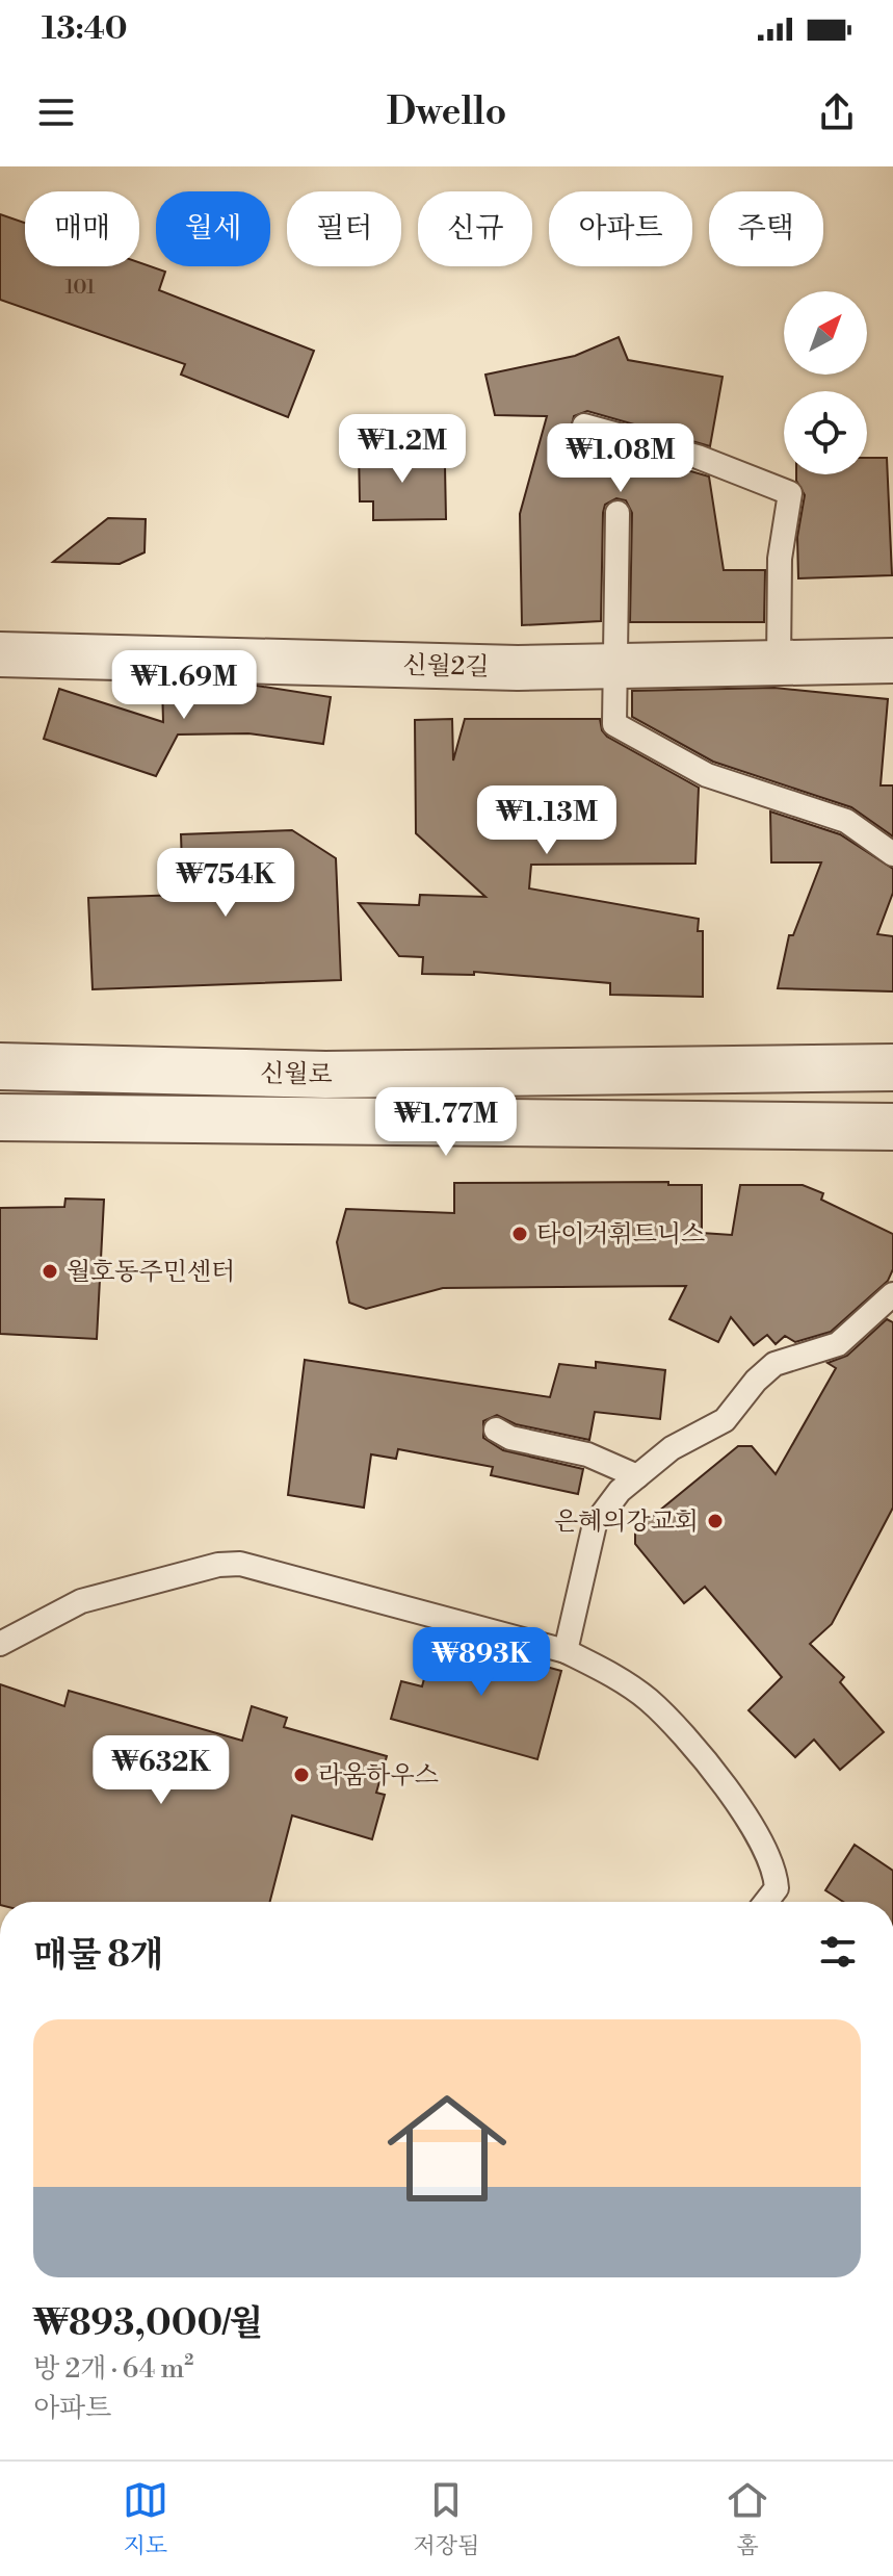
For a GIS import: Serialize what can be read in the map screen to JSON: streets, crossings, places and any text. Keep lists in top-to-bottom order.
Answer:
{
  "streets": {
    "street": ["신월2길", "신월로"]
  },
  "places": [
    "타이거휘트니스",
    "월호동주민센터",
    "은혜의강교회",
    "라움하우스"
  ],
  "house_numbers": ["101"],
  "north": "top right",
  "page": {
    "status": "13:40",
    "header": "Dwello",
    "chip": [
      "매매",
      "월세",
      "필터",
      "신규",
      "아파트",
      "주택"
    ],
    "price": [
      "₩1.2M",
      "₩1.08M",
      "₩1.69M",
      "₩1.13M",
      "₩754K",
      "₩1.77M",
      "₩893K",
      "₩632K"
    ],
    "heading": "매물 8개",
    "list": [
      {
        "name": "₩893,000/월",
        "note": "방 2개 · 64 m² · 아파트"
      }
    ],
    "tabs": ["지도", "저장됨", "홈"]
  }
}
